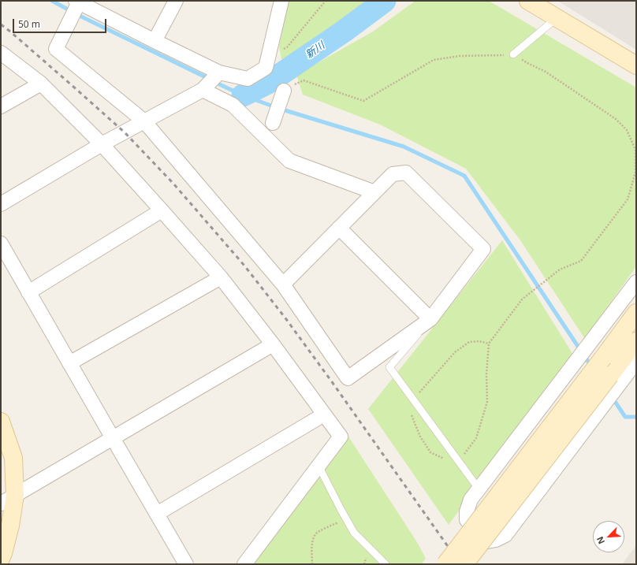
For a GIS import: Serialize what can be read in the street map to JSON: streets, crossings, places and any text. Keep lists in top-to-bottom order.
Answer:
{
  "water": ["新川"],
  "scale_bar": "50 m",
  "north": "bottom left"
}
